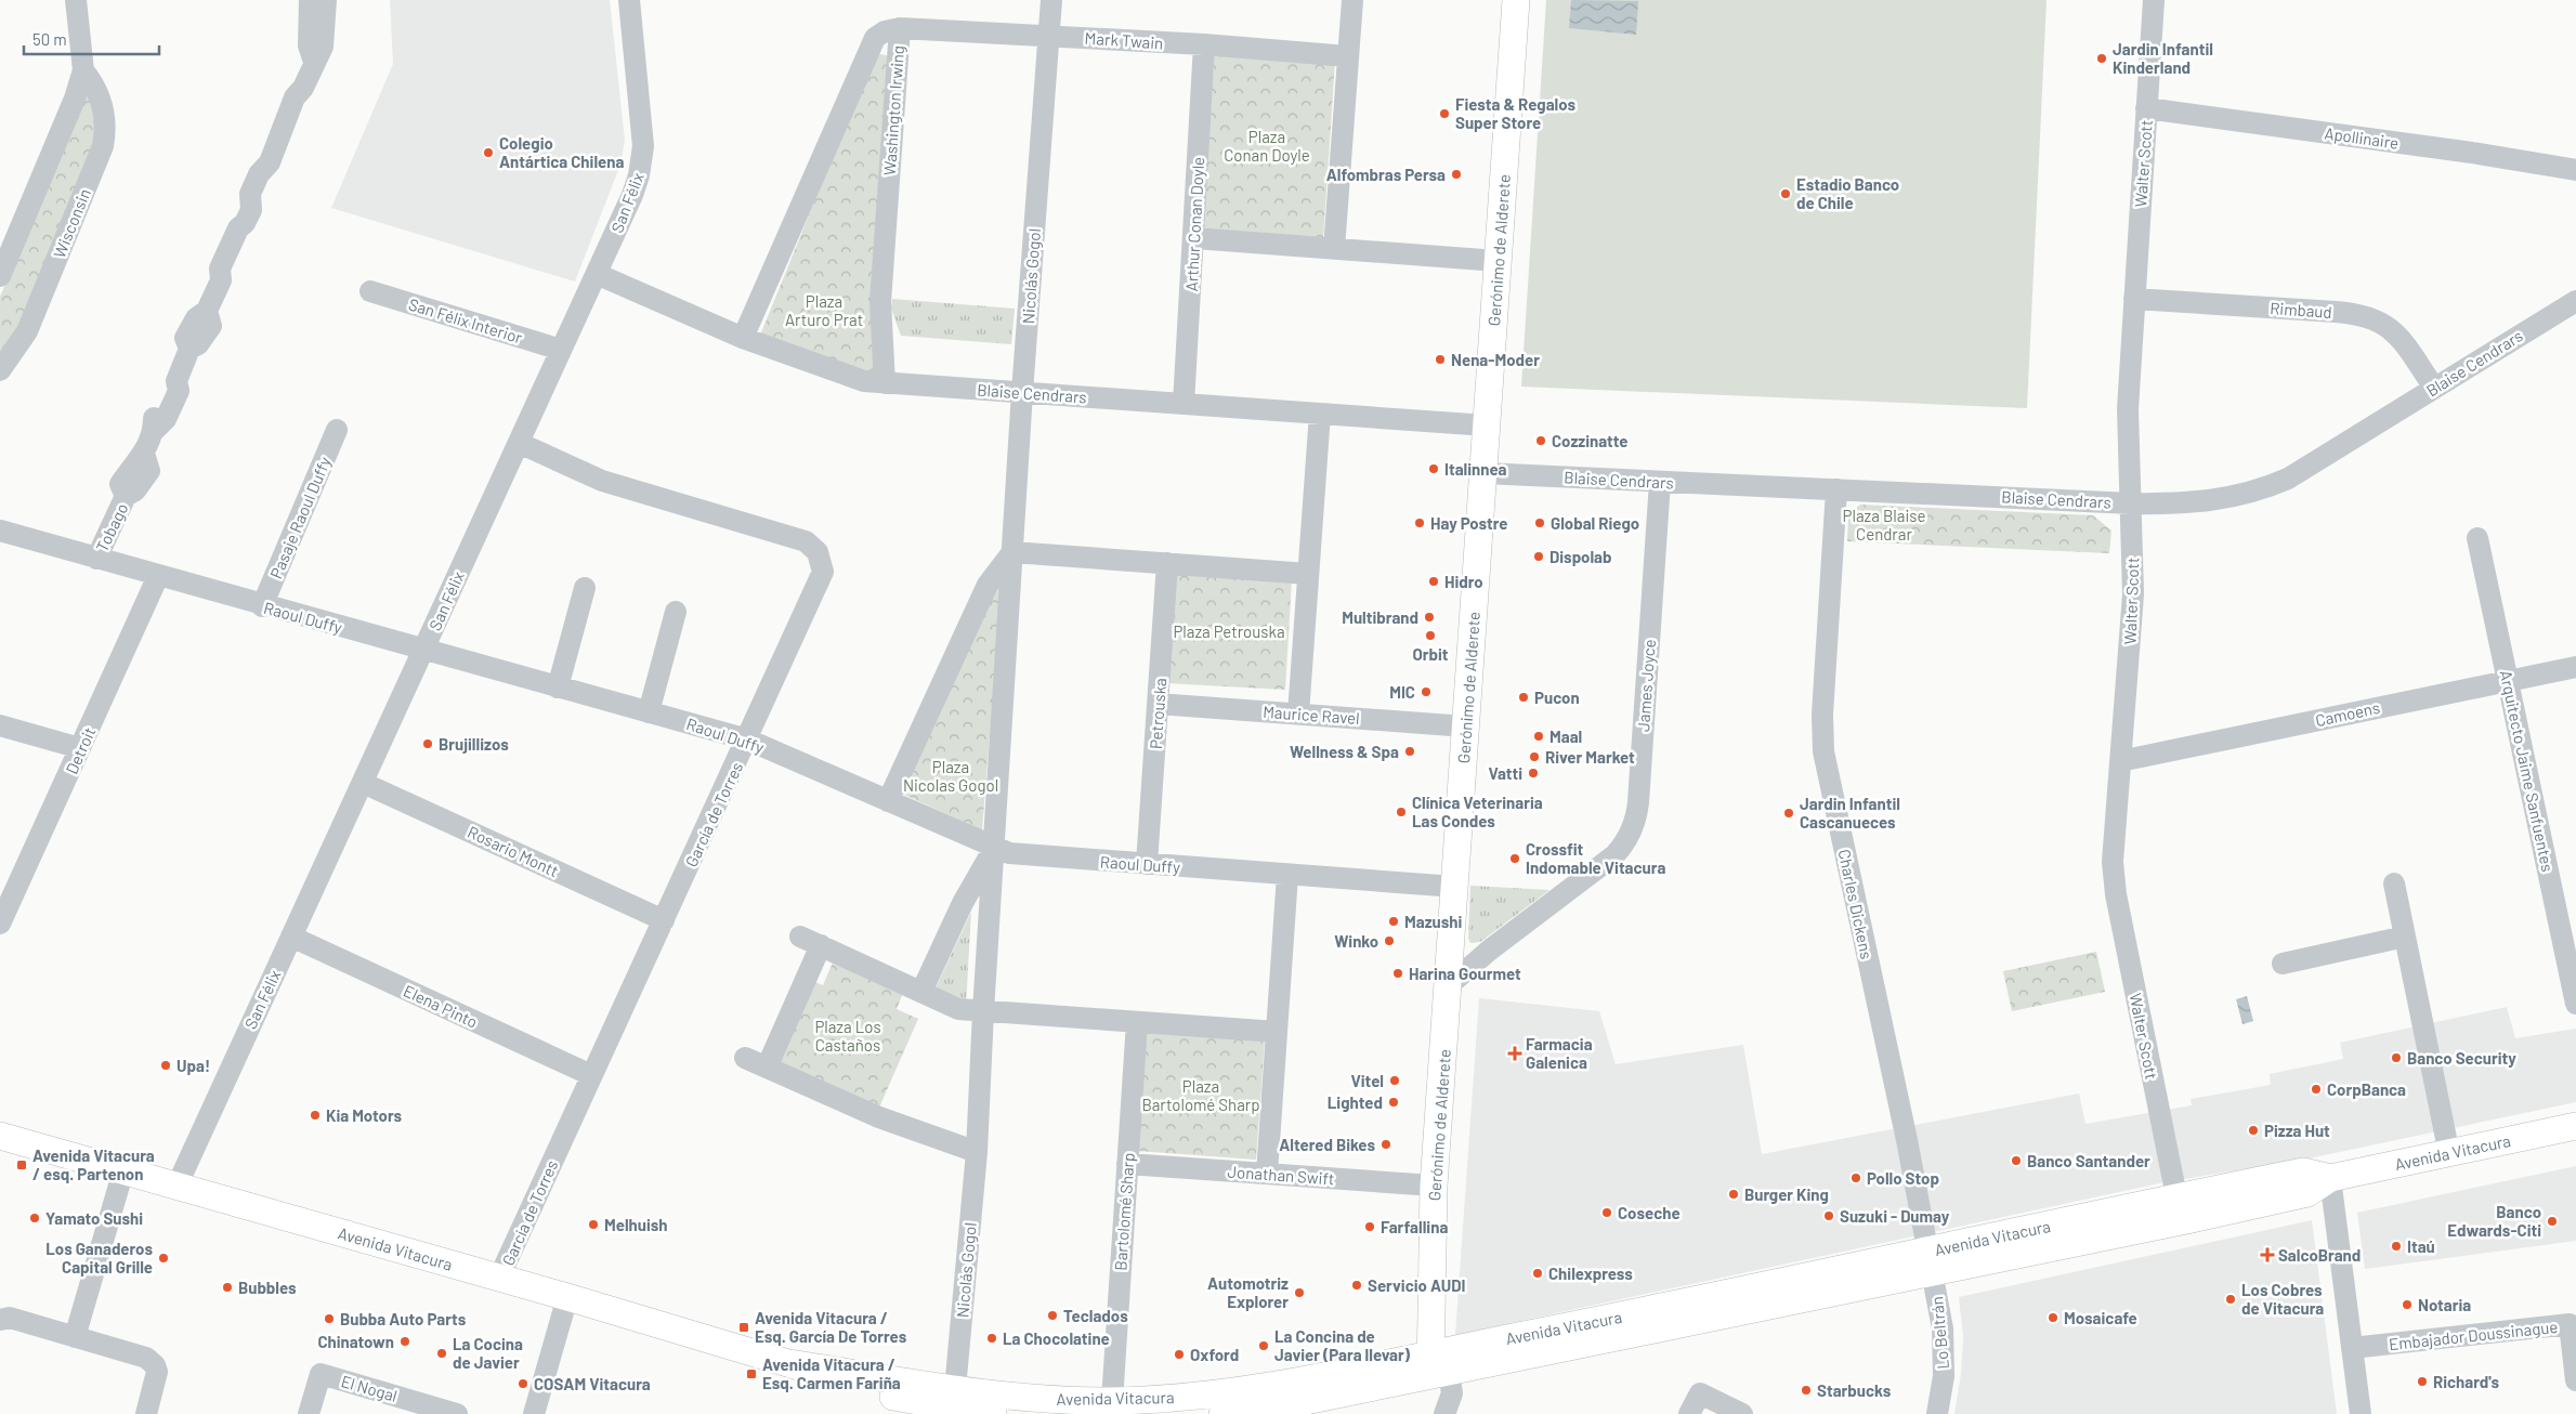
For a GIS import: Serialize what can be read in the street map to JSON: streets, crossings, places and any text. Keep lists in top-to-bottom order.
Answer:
{
  "streets": {
    "main road": ["Gerónimo de Alderete", "Avenida Vitacura"],
    "street": [
      "Mark Twain",
      "Washington Irwing",
      "Apollinaire",
      "Walter Scott",
      "San Félix",
      "Wisconsin",
      "Arthur Conan Doyle",
      "Nicolás Gogol",
      "Rimbaud",
      "San Félix Interior",
      "Blaise Cendrars",
      "Pasaje Raoul Duffy",
      "Tobago",
      "Raoul Duffy",
      "James Joyce",
      "Petrouska",
      "Camoens",
      "Maurice Ravel",
      "Detroit",
      "Arquitecto Jaime Sanfuentes",
      "García de Torres",
      "Rosario Montt",
      "Charles Dickens",
      "Elena Pinto",
      "Jonathan Swift",
      "Bartolomé Sharp",
      "Lo Beltrán",
      "Embajador Doussinague",
      "El Nogal"
    ]
  },
  "crossings": [
    ["Mark Twain", "Washington Irwing"],
    ["Mark Twain", "Arthur Conan Doyle"],
    ["Mark Twain", "Nicolás Gogol"],
    ["Washington Irwing", "Blaise Cendrars"],
    ["Apollinaire", "Walter Scott"],
    ["Walter Scott", "Rimbaud"],
    ["Walter Scott", "Blaise Cendrars"],
    ["Walter Scott", "Camoens"],
    ["Walter Scott", "Avenida Vitacura"],
    ["San Félix", "San Félix Interior"],
    ["San Félix", "Blaise Cendrars"],
    ["San Félix", "Raoul Duffy"],
    ["San Félix", "García de Torres"],
    ["San Félix", "Rosario Montt"],
    ["San Félix", "Elena Pinto"],
    ["San Félix", "Avenida Vitacura"],
    ["Arthur Conan Doyle", "Blaise Cendrars"],
    ["Gerónimo de Alderete", "Blaise Cendrars"],
    ["Gerónimo de Alderete", "Raoul Duffy"],
    ["Gerónimo de Alderete", "James Joyce"],
    ["Gerónimo de Alderete", "Maurice Ravel"],
    ["Gerónimo de Alderete", "Avenida Vitacura"],
    ["Gerónimo de Alderete", "Jonathan Swift"],
    ["Nicolás Gogol", "Blaise Cendrars"],
    ["Nicolás Gogol", "Raoul Duffy"],
    ["Nicolás Gogol", "Avenida Vitacura"],
    ["Rimbaud", "Blaise Cendrars"],
    ["Blaise Cendrars", "James Joyce"],
    ["Blaise Cendrars", "Charles Dickens"],
    ["Pasaje Raoul Duffy", "Raoul Duffy"],
    ["Tobago", "Raoul Duffy"],
    ["Raoul Duffy", "Petrouska"],
    ["Raoul Duffy", "Detroit"],
    ["Raoul Duffy", "García de Torres"],
    ["Petrouska", "Maurice Ravel"],
    ["Camoens", "Arquitecto Jaime Sanfuentes"],
    ["García de Torres", "Rosario Montt"],
    ["García de Torres", "Elena Pinto"],
    ["García de Torres", "Avenida Vitacura"],
    ["Charles Dickens", "Avenida Vitacura"],
    ["Charles Dickens", "Lo Beltrán"],
    ["Avenida Vitacura", "Bartolomé Sharp"],
    ["Avenida Vitacura", "Lo Beltrán"],
    ["Jonathan Swift", "Bartolomé Sharp"]
  ],
  "parks": [
    "Plaza Conan Doyle",
    "Plaza Arturo Prat",
    "Plaza Blaise Cendrar",
    "Plaza Petrouska",
    "Plaza Nicolas Gogol",
    "Plaza Los Castaños",
    "Plaza Bartolomé Sharp"
  ],
  "places": {
    "other": [
      "Jardin Infantil Kinderland",
      "Fiesta & Regalos Super Store",
      "Colegio Antártica Chilena",
      "Alfombras Persa",
      "Estadio Banco de Chile",
      "Nena-Moder",
      "Cozzinatte",
      "Italinnea",
      "Hay Postre",
      "Global Riego",
      "Dispolab",
      "Hidro",
      "Multibrand",
      "Orbit",
      "MIC",
      "Pucon",
      "Maal",
      "Brujillizos",
      "Wellness & Spa",
      "River Market",
      "Vatti",
      "Clínica Veterinaria Las Condes",
      "Jardin Infantil Cascanueces",
      "Crossfit Indomable Vitacura",
      "Mazushi",
      "Winko",
      "Harina Gourmet",
      "Banco Security",
      "Upa!",
      "Vitel",
      "CorpBanca",
      "Lighted",
      "Kia Motors",
      "Pizza Hut",
      "Altered Bikes",
      "Banco Santander",
      "Pollo Stop",
      "Burger King",
      "Coseche",
      "Suzuki - Dumay",
      "Yamato Sushi",
      "Banco Edwards-Citi",
      "Melhuish",
      "Farfallina",
      "Itaú",
      "Los Ganaderos Capital Grille",
      "Chilexpress",
      "Servicio AUDI",
      "Bubbles",
      "Automotriz Explorer",
      "Los Cobres de Vitacura",
      "Notaria",
      "Teclados",
      "Mosaicafe",
      "Bubba Auto Parts",
      "La Chocolatine",
      "Chinatown",
      "La Concina de Javier (Para llevar)",
      "La Cocina de Javier",
      "Oxford",
      "Richard's",
      "COSAM Vitacura",
      "Starbucks"
    ],
    "health": ["Farmacia Galenica", "SalcoBrand"],
    "transit": ["Avenida Vitacura / esq. Partenon", "Avenida Vitacura / Esq. García De Torres", "Avenida Vitacura / Esq. Carmen Fariña"]
  },
  "scale_bar": "50 m"
}
